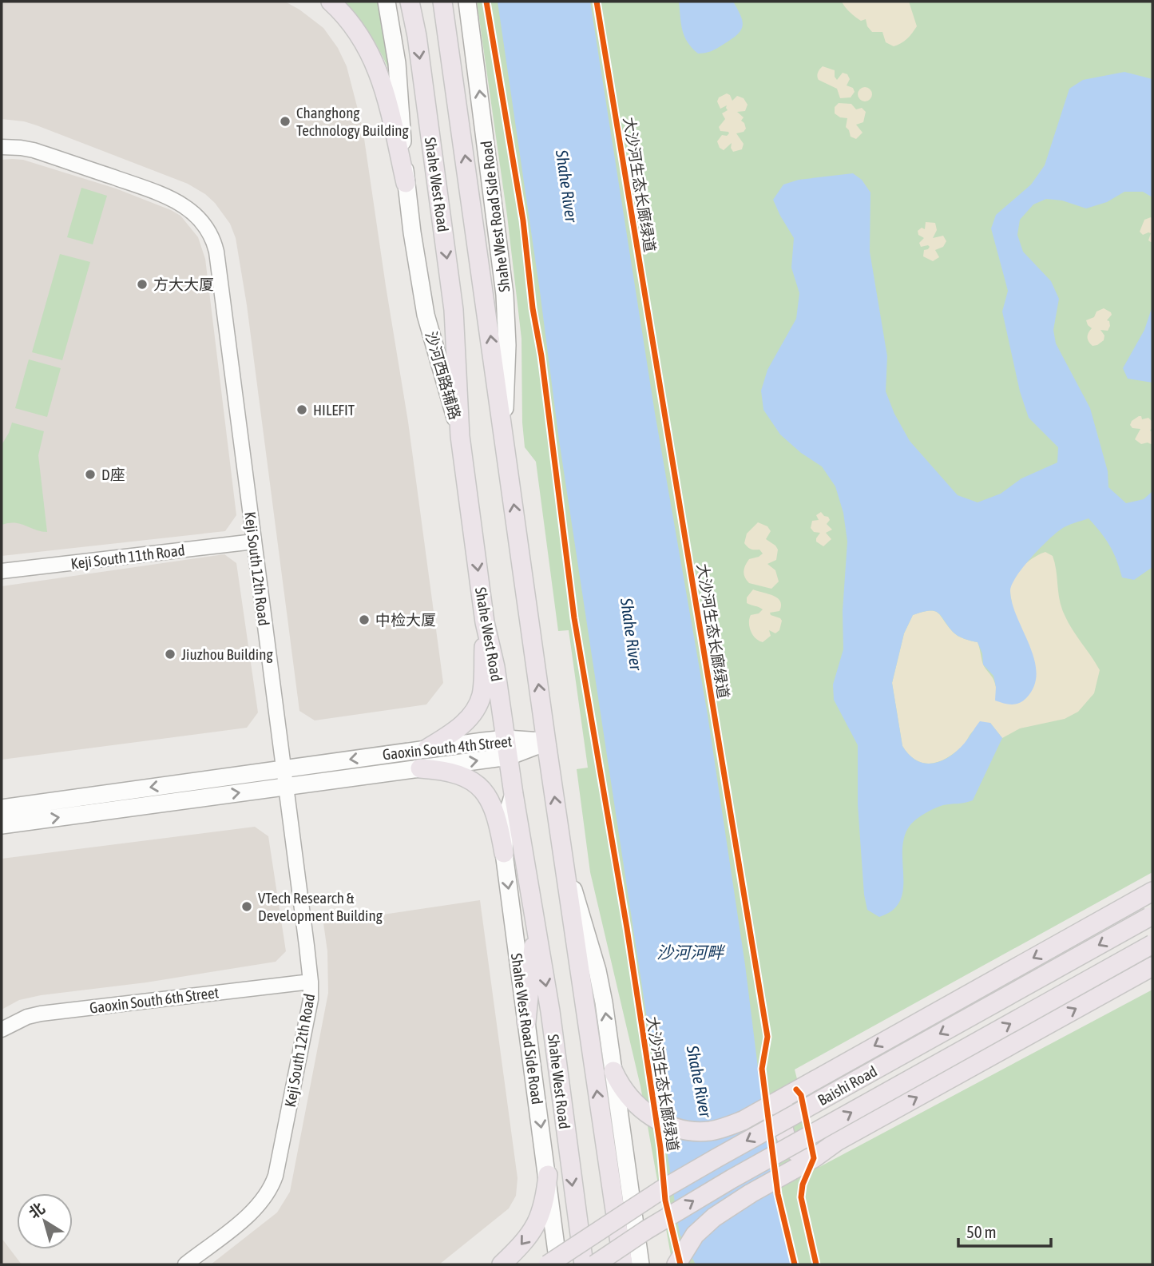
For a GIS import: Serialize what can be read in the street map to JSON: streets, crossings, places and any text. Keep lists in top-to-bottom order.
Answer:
{
  "streets": {
    "main road": [
      "Shahe West Road",
      "Shahe West Road Side Road",
      "Gaoxin South 4th Street",
      "Baishi Road"
    ],
    "street": ["Keji South 11th Road", "Keji South 12th Road", "Gaoxin South 6th Street"],
    "cycle path": ["大沙河生态长廊绿道"]
  },
  "crossings": [
    ["Shahe West Road", "Shahe West Road Side Road"],
    ["Shahe West Road", "Gaoxin South 4th Street"],
    ["Keji South 11th Road", "Keji South 12th Road"],
    ["Keji South 12th Road", "Gaoxin South 4th Street"],
    ["Keji South 12th Road", "Gaoxin South 6th Street"]
  ],
  "water": ["Shahe River", "沙河河畔"],
  "places": [
    "Changhong Technology Building",
    "方大大厦",
    "HILEFIT",
    "D座",
    "中检大厦",
    "Jiuzhou Building",
    "VTech Research & Development Building"
  ],
  "scale_bar": "50 m",
  "north": "top left"
}
